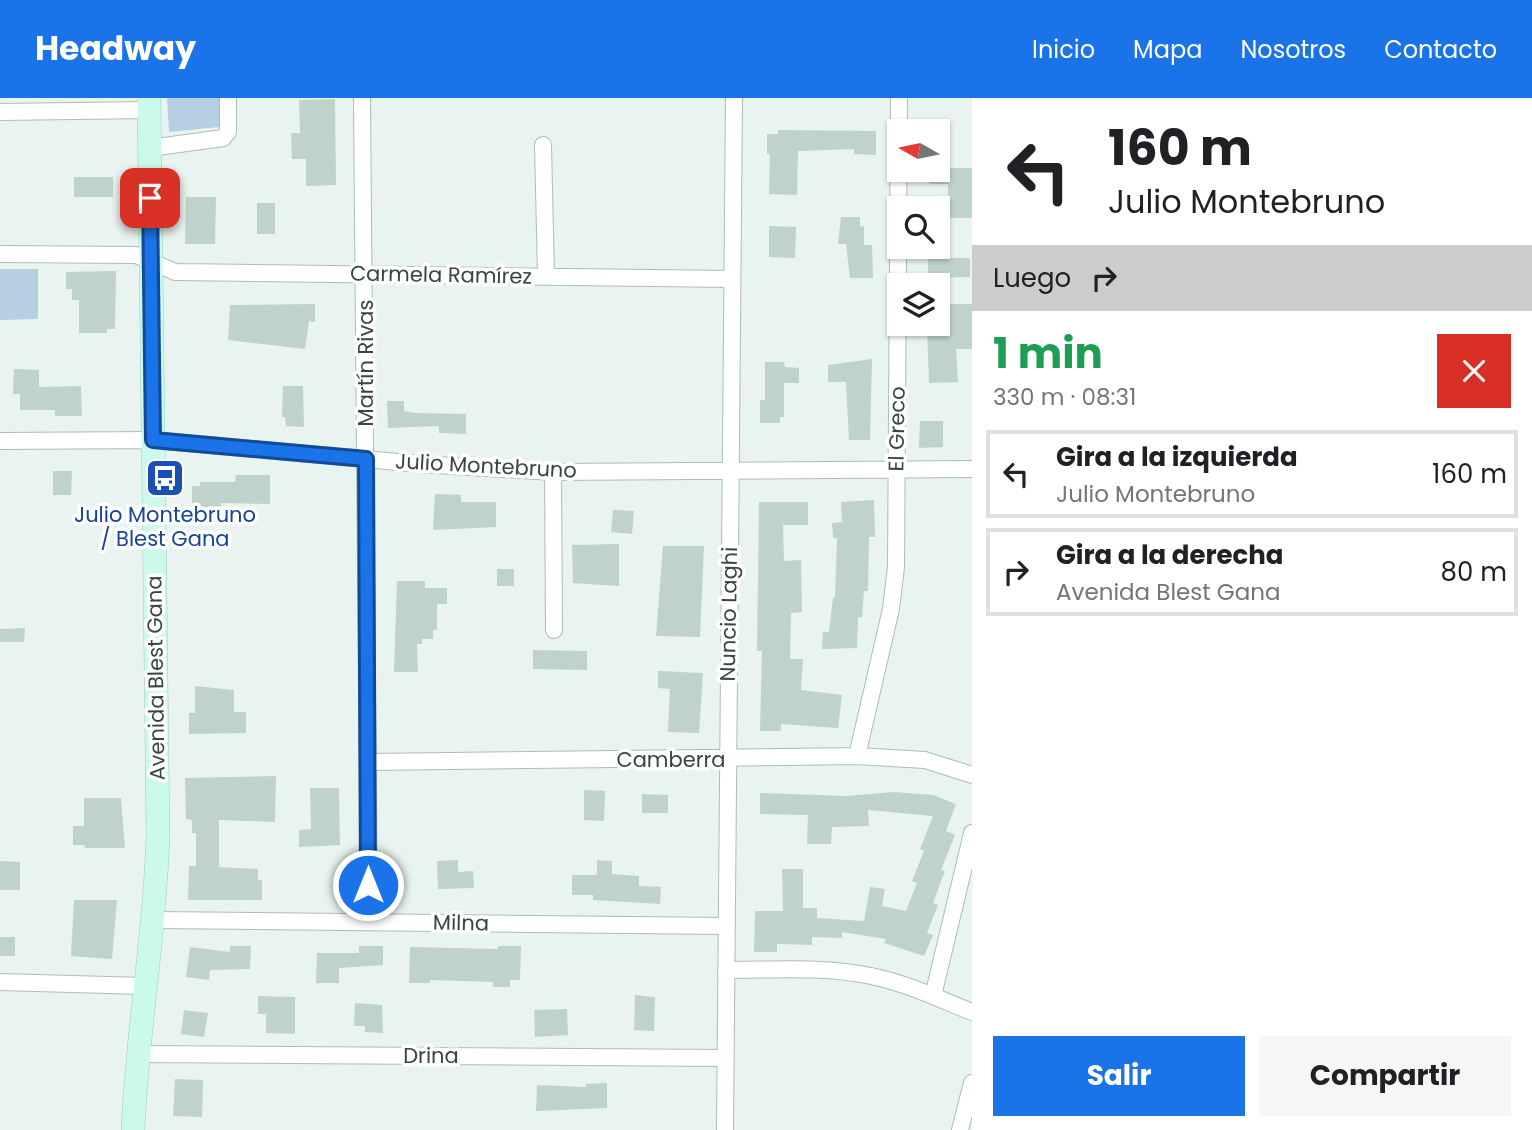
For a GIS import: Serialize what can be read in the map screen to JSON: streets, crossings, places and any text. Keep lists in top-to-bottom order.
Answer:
{
  "streets": {
    "street": [
      "Carmela Ramírez",
      "Martín Rivas",
      "El Greco",
      "Julio Montebruno",
      "Nuncio Laghi",
      "Avenida Blest Gana",
      "Camberra",
      "Milna",
      "Drina"
    ]
  },
  "crossings": [
    ["Carmela Ramírez", "Martín Rivas"],
    ["Carmela Ramírez", "Nuncio Laghi"],
    ["Carmela Ramírez", "Avenida Blest Gana"],
    ["Martín Rivas", "Julio Montebruno"],
    ["Martín Rivas", "Camberra"],
    ["Martín Rivas", "Milna"],
    ["El Greco", "Julio Montebruno"],
    ["El Greco", "Camberra"],
    ["Julio Montebruno", "Nuncio Laghi"],
    ["Julio Montebruno", "Avenida Blest Gana"],
    ["Nuncio Laghi", "Camberra"],
    ["Nuncio Laghi", "Milna"],
    ["Nuncio Laghi", "Drina"],
    ["Avenida Blest Gana", "Milna"],
    ["Avenida Blest Gana", "Drina"]
  ],
  "places": {
    "bus stop": ["Julio Montebruno / Blest Gana"]
  },
  "north": "left",
  "page": {
    "header": "Headway",
    "nav": [
      "Inicio",
      "Mapa",
      "Nosotros",
      "Contacto"
    ],
    "turn": ["160 m", "Julio Montebruno"],
    "then": "Luego",
    "heading": ["1 min", "330 m · 08:31"],
    "list": [
      {
        "name": "Gira a la izquierda",
        "note": "Julio Montebruno",
        "value": "160 m"
      },
      {
        "name": "Gira a la derecha",
        "note": "Avenida Blest Gana",
        "value": "80 m"
      }
    ],
    "buttons": ["Salir", "Compartir"]
  }
}
